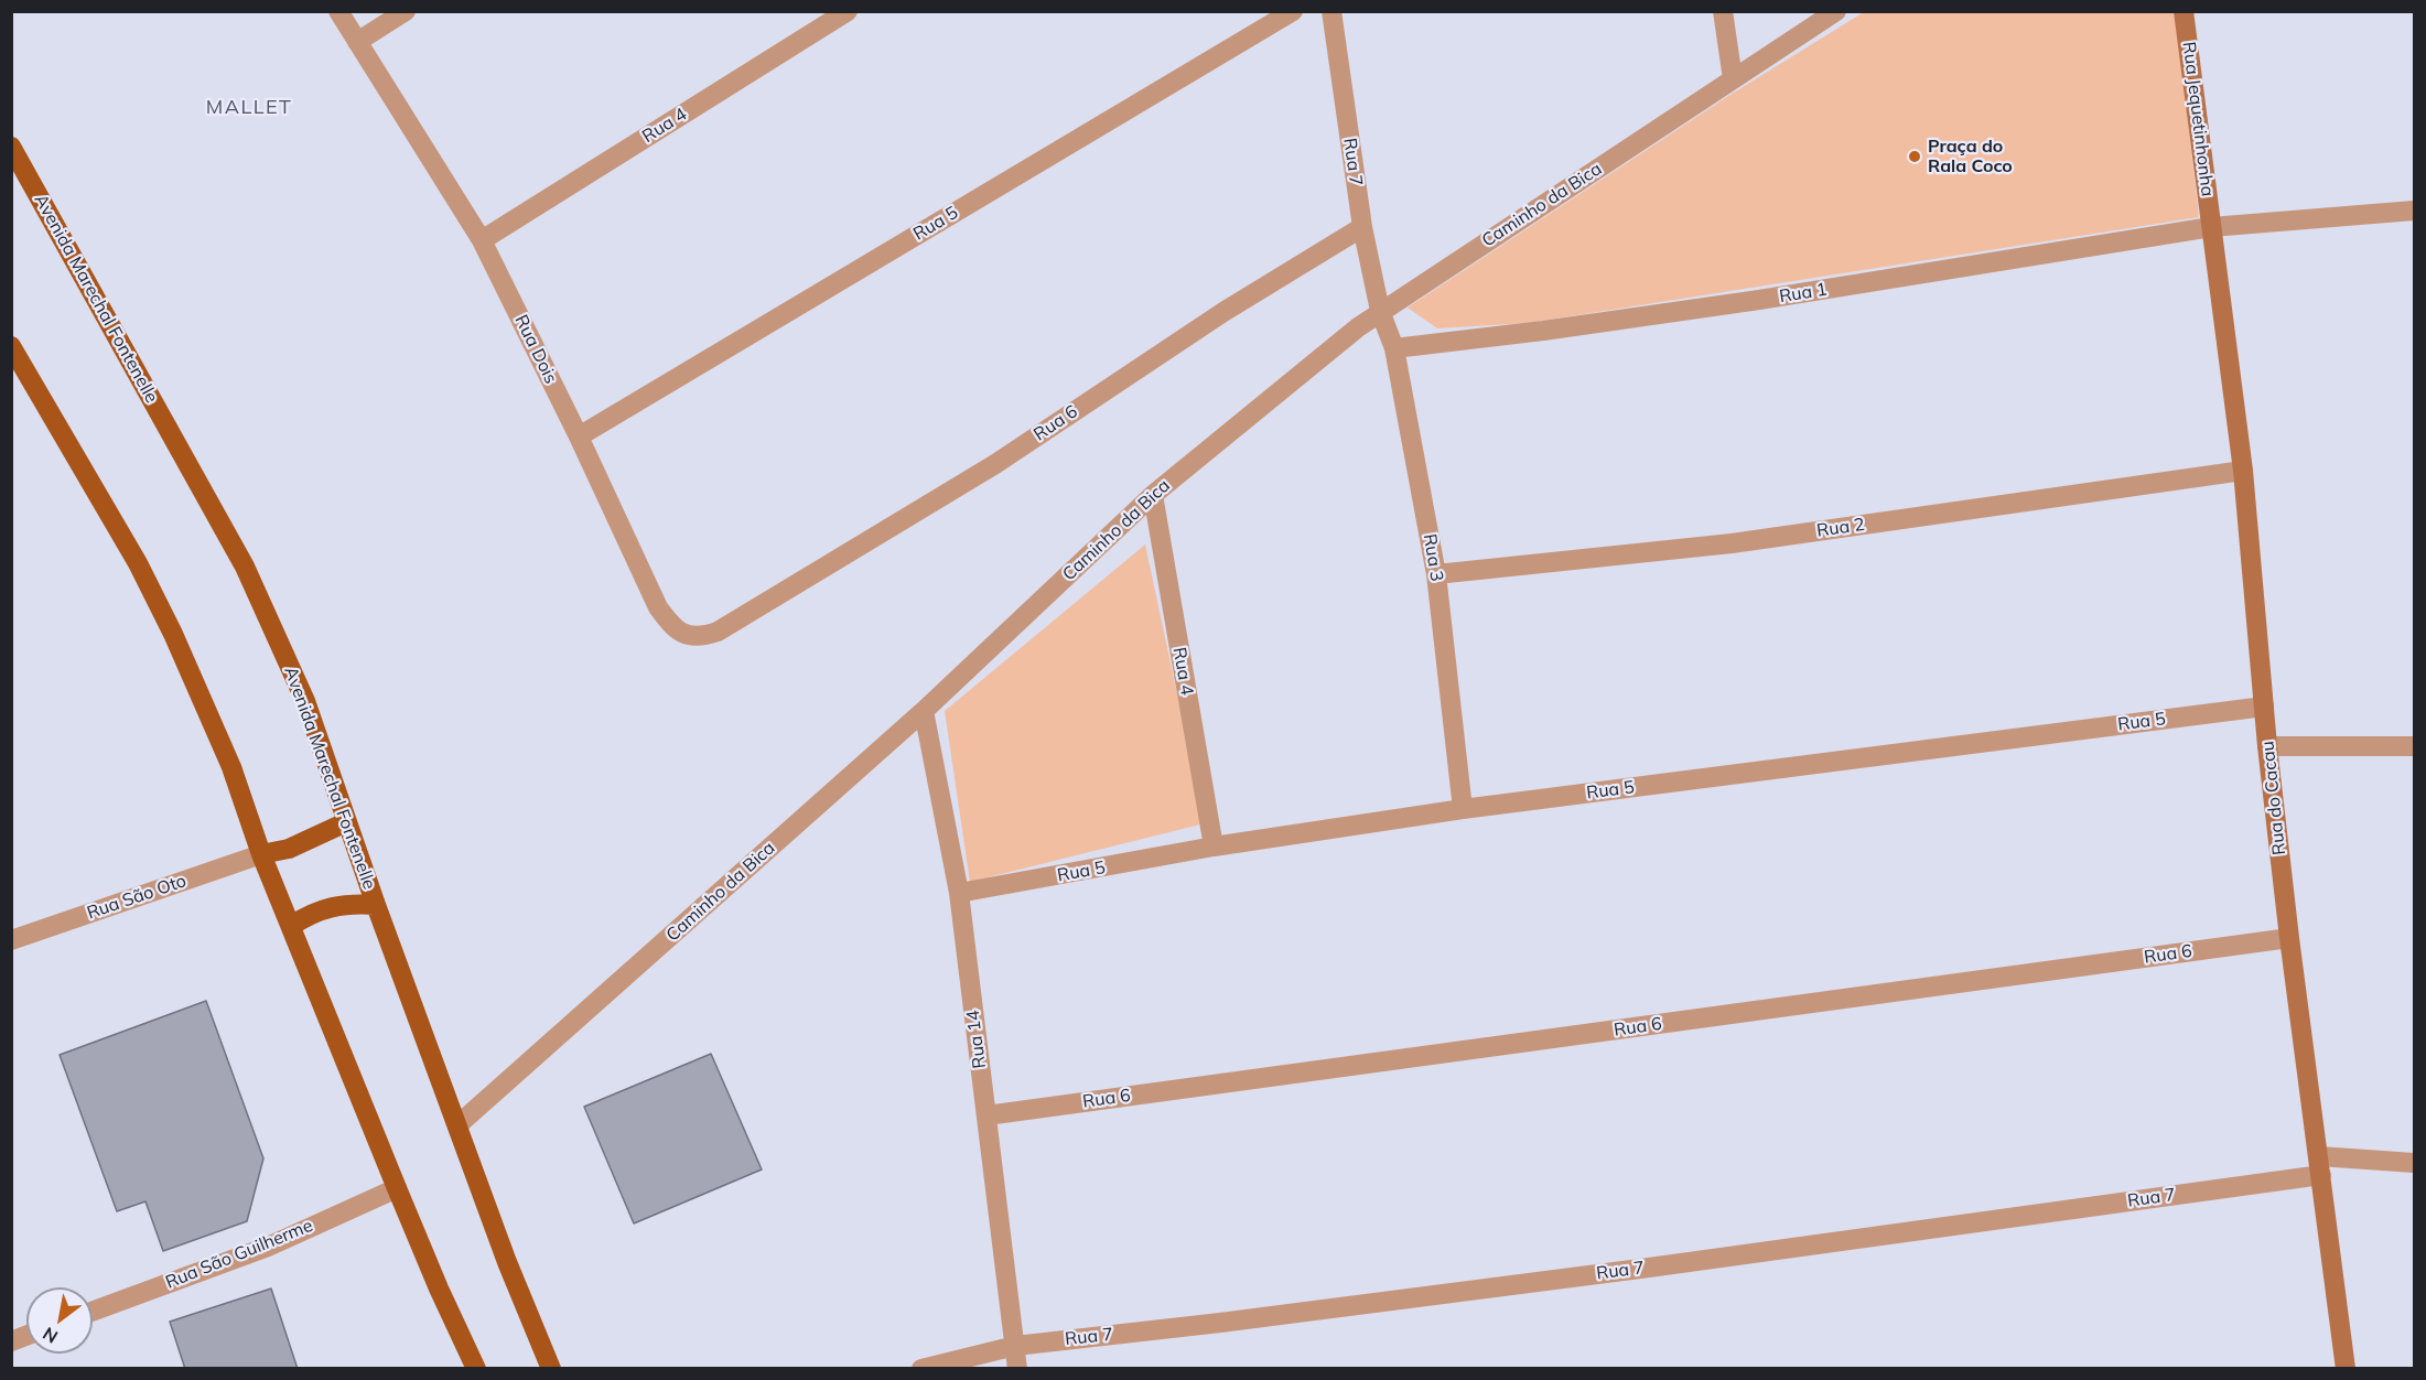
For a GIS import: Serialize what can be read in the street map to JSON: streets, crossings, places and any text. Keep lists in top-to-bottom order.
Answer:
{
  "streets": {
    "main road": ["Avenida Marechal Fontenelle"],
    "street": [
      "Rua Jequetinhonha",
      "Rua 4",
      "Rua 7",
      "Caminho da Bica",
      "Rua 5",
      "Rua 1",
      "Rua Dois",
      "Rua 6",
      "Rua 2",
      "Rua 3",
      "Rua do Cacau",
      "Rua São Oto",
      "Rua 14",
      "Rua São Guilherme"
    ]
  },
  "crossings": [
    ["Rua Jequetinhonha", "Rua 1"],
    ["Rua Jequetinhonha", "Rua do Cacau"],
    ["Rua 4", "Caminho da Bica"],
    ["Rua 4", "Rua 5"],
    ["Rua 4", "Rua Dois"],
    ["Rua 7", "Caminho da Bica"],
    ["Rua 7", "Rua 6"],
    ["Rua 7", "Rua 3"],
    ["Rua 7", "Rua do Cacau"],
    ["Rua 7", "Rua 14"],
    ["Caminho da Bica", "Avenida Marechal Fontenelle"],
    ["Caminho da Bica", "Rua 3"],
    ["Caminho da Bica", "Rua 14"],
    ["Rua 5", "Rua Dois"],
    ["Rua 5", "Rua 3"],
    ["Rua 5", "Rua do Cacau"],
    ["Rua 5", "Rua 14"],
    ["Rua 1", "Rua 3"],
    ["Rua 1", "Rua do Cacau"],
    ["Rua Dois", "Rua 6"],
    ["Rua 6", "Rua do Cacau"],
    ["Rua 6", "Rua 14"],
    ["Rua 2", "Rua 3"],
    ["Rua 2", "Rua do Cacau"]
  ],
  "districts": ["MALLET"],
  "places": ["Praça do Rala Coco"],
  "north": "bottom left"
}
